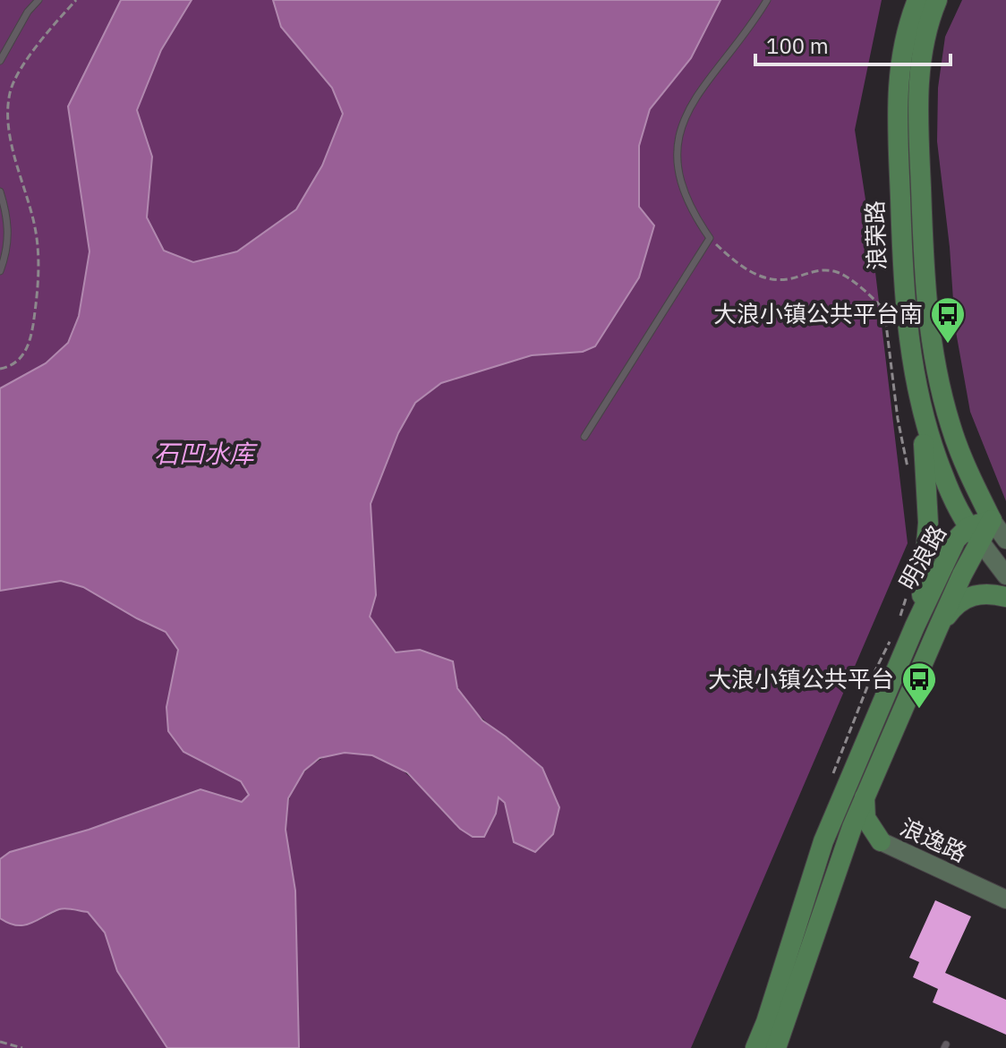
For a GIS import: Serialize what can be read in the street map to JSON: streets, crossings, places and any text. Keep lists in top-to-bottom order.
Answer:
{
  "streets": {
    "main road": ["浪荣路", "明浪路"],
    "street": ["浪逸路"]
  },
  "crossings": [
    ["浪荣路", "明浪路"]
  ],
  "water": ["石凹水库"],
  "places": {
    "bus stop": ["大浪小镇公共平台南", "大浪小镇公共平台"]
  },
  "scale_bar": "100 m"
}
